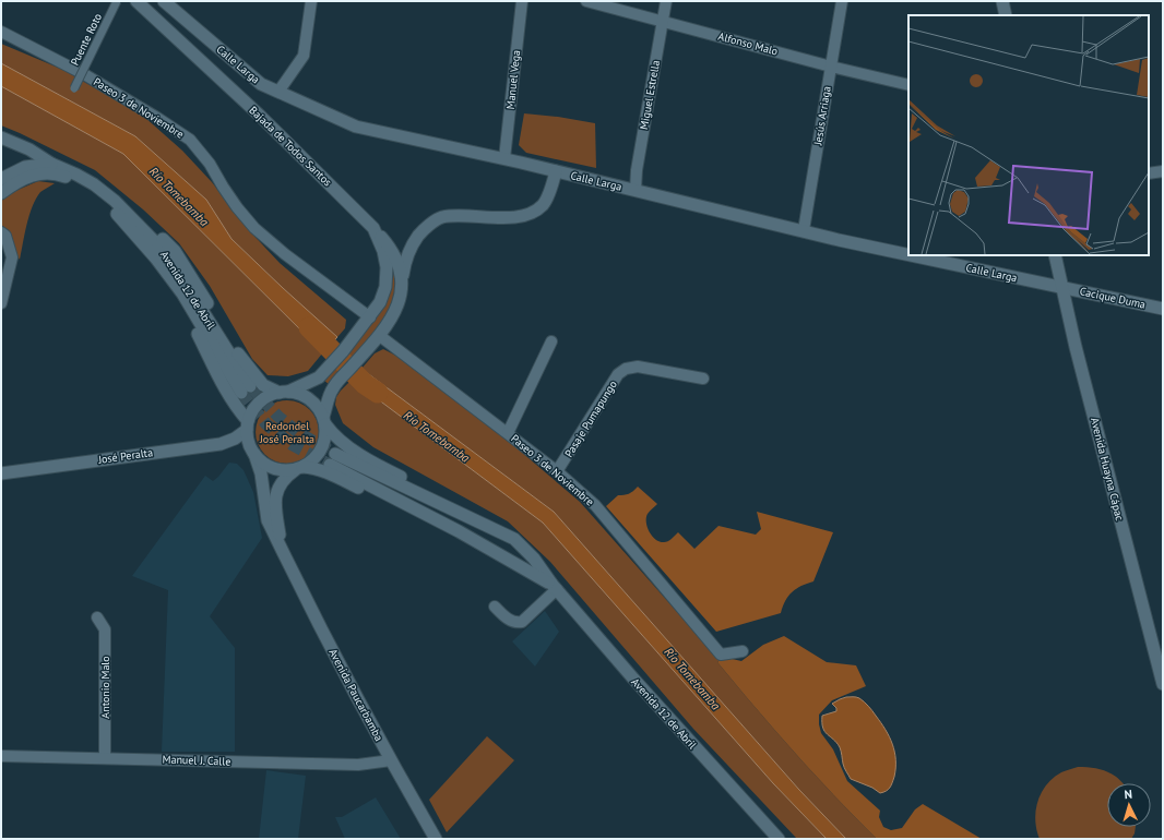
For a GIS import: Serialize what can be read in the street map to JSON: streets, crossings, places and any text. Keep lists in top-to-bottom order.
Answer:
{
  "streets": {
    "street": [
      "Puente Roto",
      "Alfonso Malo",
      "Calle Larga",
      "Manuel Vega",
      "Miguel Estrella",
      "Paseo 3 de Noviembre",
      "Jesús Arriaga",
      "Bajada de Todos Santos",
      "Avenida 12 de Abril",
      "Cacique Duma",
      "Pasaje Pumapungo",
      "José Peralta",
      "Avenida Huayna Cápac",
      "Antonio Malo",
      "Avenida Paucarbamba",
      "Manuel J. Calle"
    ]
  },
  "crossings": [
    ["Alfonso Malo", "Miguel Estrella"],
    ["Alfonso Malo", "Jesús Arriaga"],
    ["Calle Larga", "Manuel Vega"],
    ["Calle Larga", "Miguel Estrella"],
    ["Calle Larga", "Jesús Arriaga"],
    ["Calle Larga", "Cacique Duma"],
    ["Calle Larga", "Avenida Huayna Cápac"],
    ["Paseo 3 de Noviembre", "Bajada de Todos Santos"],
    ["Paseo 3 de Noviembre", "Pasaje Pumapungo"],
    ["Bajada de Todos Santos", "José Peralta"],
    ["Bajada de Todos Santos", "Avenida Paucarbamba"],
    ["Cacique Duma", "Avenida Huayna Cápac"],
    ["José Peralta", "Avenida Paucarbamba"],
    ["Antonio Malo", "Manuel J. Calle"],
    ["Avenida Paucarbamba", "Manuel J. Calle"]
  ],
  "water": ["Río Tomebamba"],
  "parks": ["Redondel José Peralta"],
  "north": "top"
}
